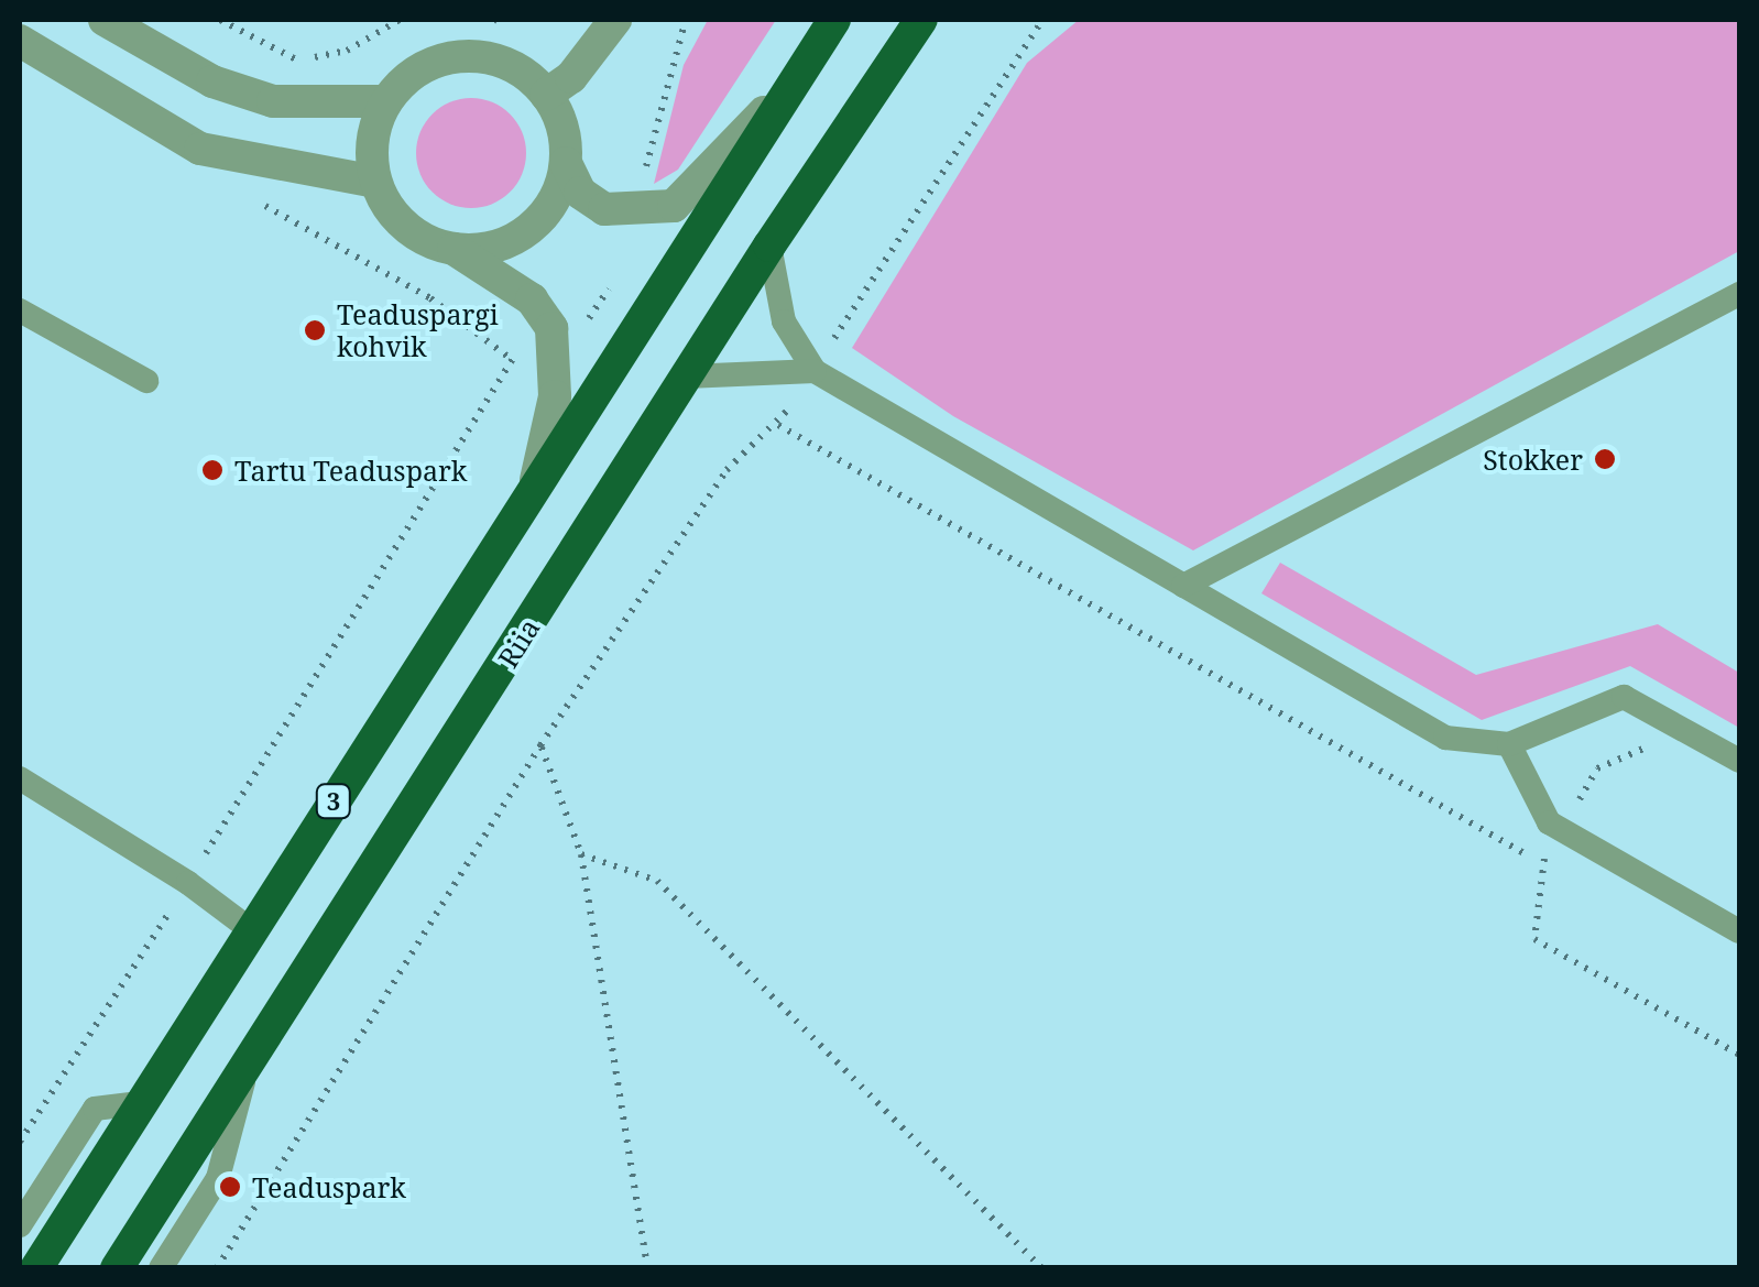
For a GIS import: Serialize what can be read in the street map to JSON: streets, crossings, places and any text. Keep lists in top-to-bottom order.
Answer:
{
  "streets": {
    "highway": ["Riia", "3"]
  },
  "places": [
    "Teaduspargi kohvik",
    "Stokker",
    "Tartu Teaduspark",
    "Teaduspark"
  ]
}
